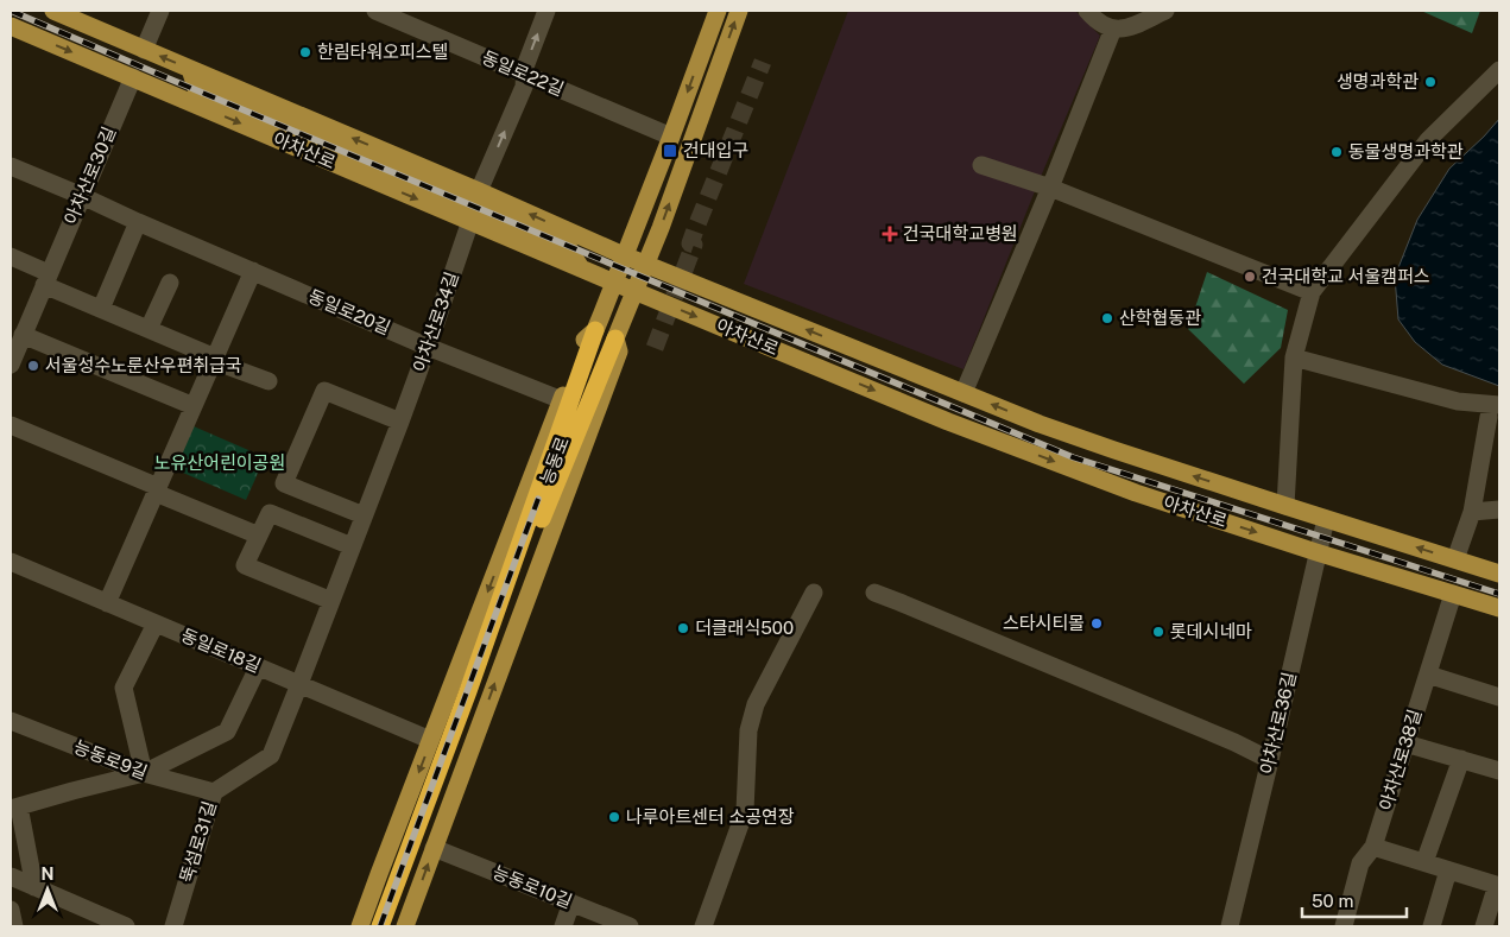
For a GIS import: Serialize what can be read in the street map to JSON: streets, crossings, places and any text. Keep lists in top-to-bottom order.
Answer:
{
  "streets": {
    "highway": ["능동로"],
    "main road": ["아차산로"],
    "street": [
      "동일로22길",
      "아차산로30길",
      "동일로20길",
      "아차산로34길",
      "동일로18길",
      "아차산로36길",
      "능동로9길",
      "아차산로38길",
      "뚝섬로31길",
      "능동로10길"
    ]
  },
  "crossings": [
    ["동일로22길", "능동로"],
    ["아차산로", "아차산로30길"],
    ["아차산로", "아차산로34길"],
    ["아차산로", "능동로"],
    ["아차산로", "아차산로36길"],
    ["아차산로", "아차산로38길"],
    ["아차산로30길", "동일로20길"],
    ["동일로20길", "아차산로34길"],
    ["동일로20길", "능동로"],
    ["아차산로34길", "동일로18길"],
    ["아차산로34길", "뚝섬로31길"],
    ["능동로", "동일로18길"],
    ["능동로", "능동로10길"],
    ["동일로18길", "뚝섬로31길"],
    ["능동로9길", "뚝섬로31길"]
  ],
  "parks": ["노유산어린이공원"],
  "places": {
    "other": [
      "한림타워오피스텔",
      "생명과학관",
      "동물생명과학관",
      "건국대학교 서울캠퍼스",
      "산학협동관",
      "서울성수노룬산우편취급국",
      "스타시티몰",
      "더클래식500",
      "롯데시네마",
      "나루아트센터 소공연장"
    ],
    "transit": ["건대입구"],
    "health": ["건국대학교병원"]
  },
  "scale_bar": "50 m",
  "north": "top"
}
